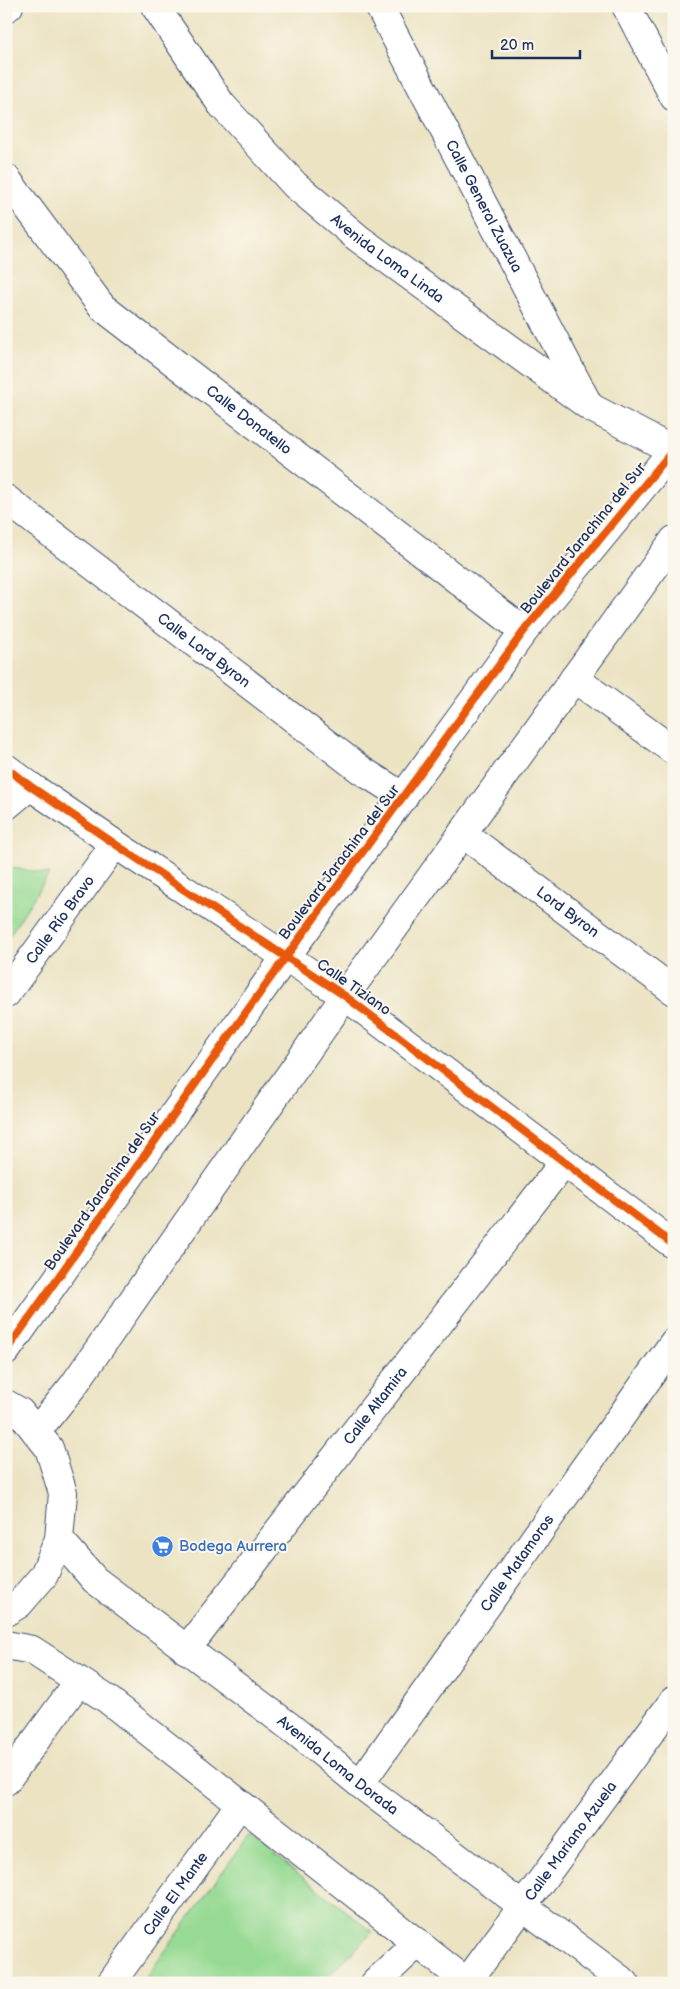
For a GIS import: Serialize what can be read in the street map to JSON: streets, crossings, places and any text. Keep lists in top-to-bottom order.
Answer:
{
  "streets": {
    "street": [
      "Calle General Zuazua",
      "Avenida Loma Linda",
      "Calle Donatello",
      "Boulevard Jarachina del Sur",
      "Calle Lord Byron",
      "Lord Byron",
      "Calle Río Bravo",
      "Calle Tiziano",
      "Calle Altamira",
      "Calle Matamoros",
      "Avenida Loma Dorada",
      "Calle Mariano Azuela",
      "Calle El Mante"
    ]
  },
  "crossings": [
    ["Calle General Zuazua", "Avenida Loma Linda"],
    ["Avenida Loma Linda", "Boulevard Jarachina del Sur"],
    ["Calle Donatello", "Boulevard Jarachina del Sur"],
    ["Boulevard Jarachina del Sur", "Calle Lord Byron"],
    ["Boulevard Jarachina del Sur", "Calle Tiziano"],
    ["Calle Río Bravo", "Calle Tiziano"],
    ["Calle Tiziano", "Calle Altamira"],
    ["Calle Altamira", "Avenida Loma Dorada"],
    ["Calle Matamoros", "Avenida Loma Dorada"],
    ["Avenida Loma Dorada", "Calle Mariano Azuela"]
  ],
  "places": {
    "supermarket": ["Bodega Aurrera"]
  },
  "scale_bar": "20 m"
}
